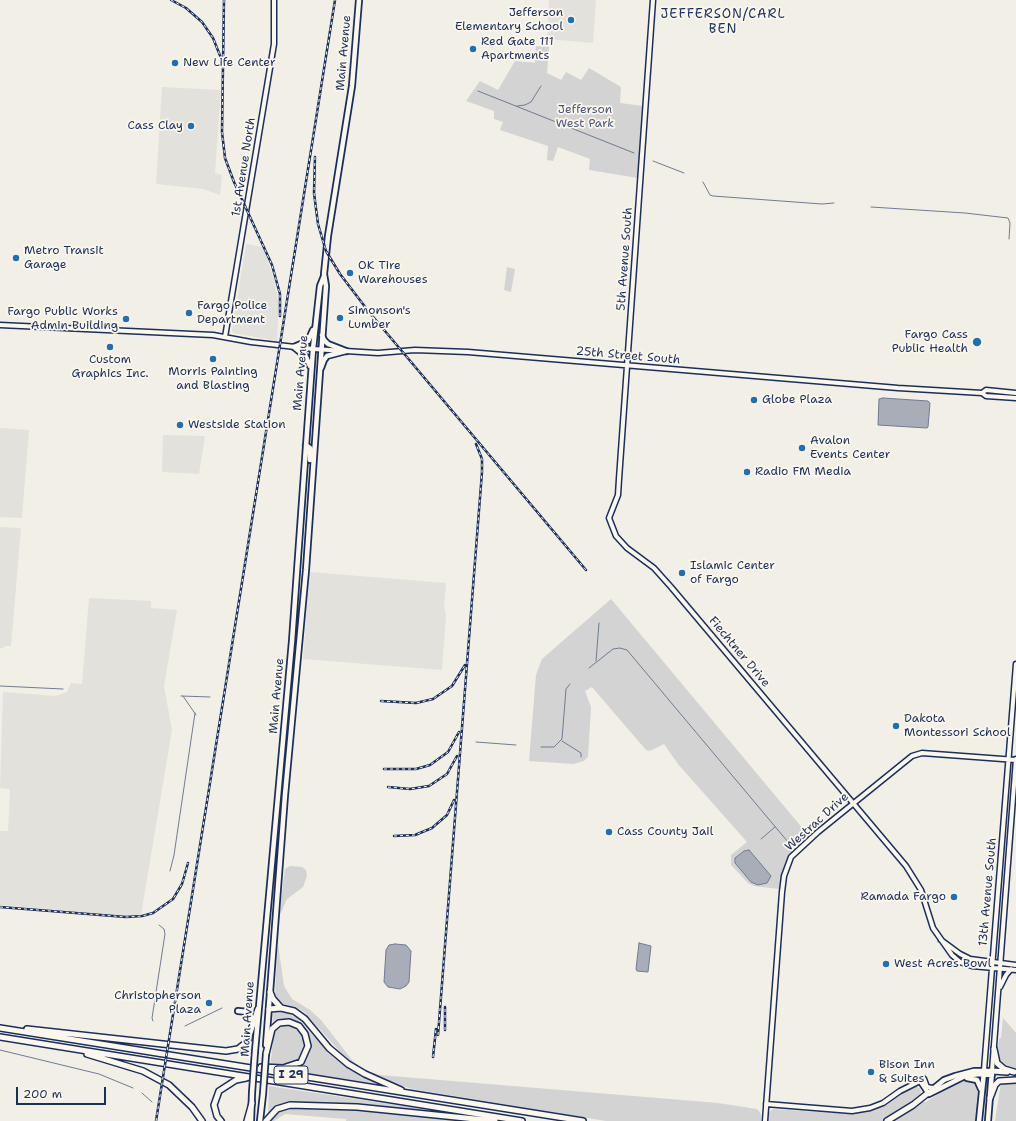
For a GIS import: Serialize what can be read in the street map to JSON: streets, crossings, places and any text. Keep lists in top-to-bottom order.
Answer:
{
  "streets": {
    "highway": ["I 29"],
    "main road": ["Main Avenue", "13th Avenue South"],
    "street": [
      "1st Avenue North",
      "5th Avenue South",
      "25th Street South",
      "Fiechtner Drive",
      "Westrac Drive"
    ]
  },
  "crossings": [
    ["Main Avenue", "25th Street South"],
    ["1st Avenue North", "25th Street South"],
    ["5th Avenue South", "25th Street South"],
    ["5th Avenue South", "Fiechtner Drive"],
    ["Fiechtner Drive", "Westrac Drive"],
    ["Fiechtner Drive", "13th Avenue South"],
    ["Westrac Drive", "13th Avenue South"]
  ],
  "districts": ["JEFFERSON/CARL BEN"],
  "parks": ["Jefferson West Park"],
  "places": [
    "Jefferson Elementary School",
    "Red Gate 111 Apartments",
    "New Life Center",
    "Cass Clay",
    "Metro Transit Garage",
    "OK Tire Warehouses",
    "Fargo Police Department",
    "Simonson's Lumber",
    "Fargo Public Works Admin Building",
    "Fargo Cass Public Health",
    "Custom Graphics Inc.",
    "Morris Painting and Blasting",
    "Globe Plaza",
    "Westside Station",
    "Avalon Events Center",
    "Radio FM Media",
    "Islamic Center of Fargo",
    "Dakota Montessori School",
    "Cass County Jail",
    "Ramada Fargo",
    "West Acres Bowl",
    "Christopherson Plaza",
    "Bison Inn & Suites"
  ],
  "scale_bar": "200 m"
}
